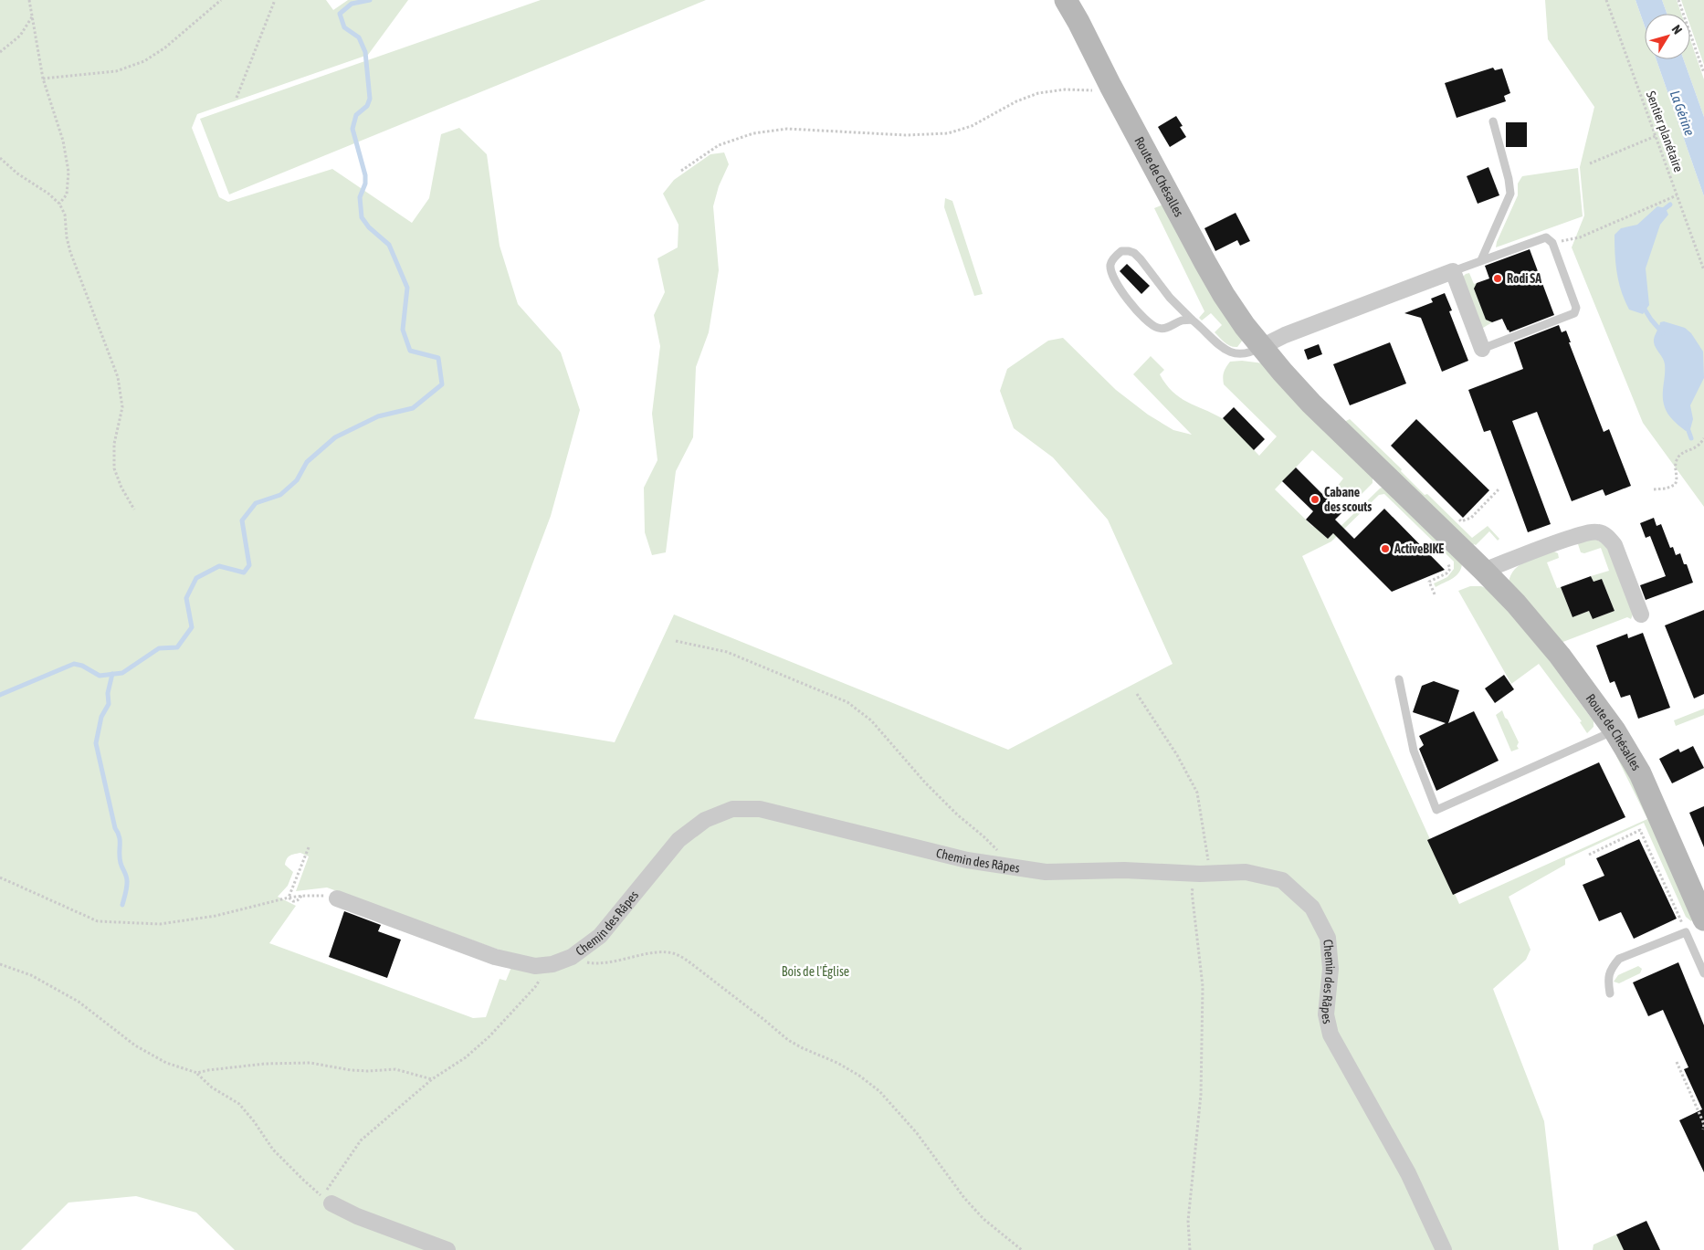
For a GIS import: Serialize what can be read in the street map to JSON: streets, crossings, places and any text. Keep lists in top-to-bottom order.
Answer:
{
  "streets": {
    "street": ["Route de Chésalles", "Chemin des Râpes"],
    "path": ["Sentier planétaire"]
  },
  "water": ["La Gérine"],
  "parks": ["Bois de l'Église"],
  "places": ["Rodi SA", "Cabane des scouts", "ActiveBIKE"],
  "north": "top right"
}
